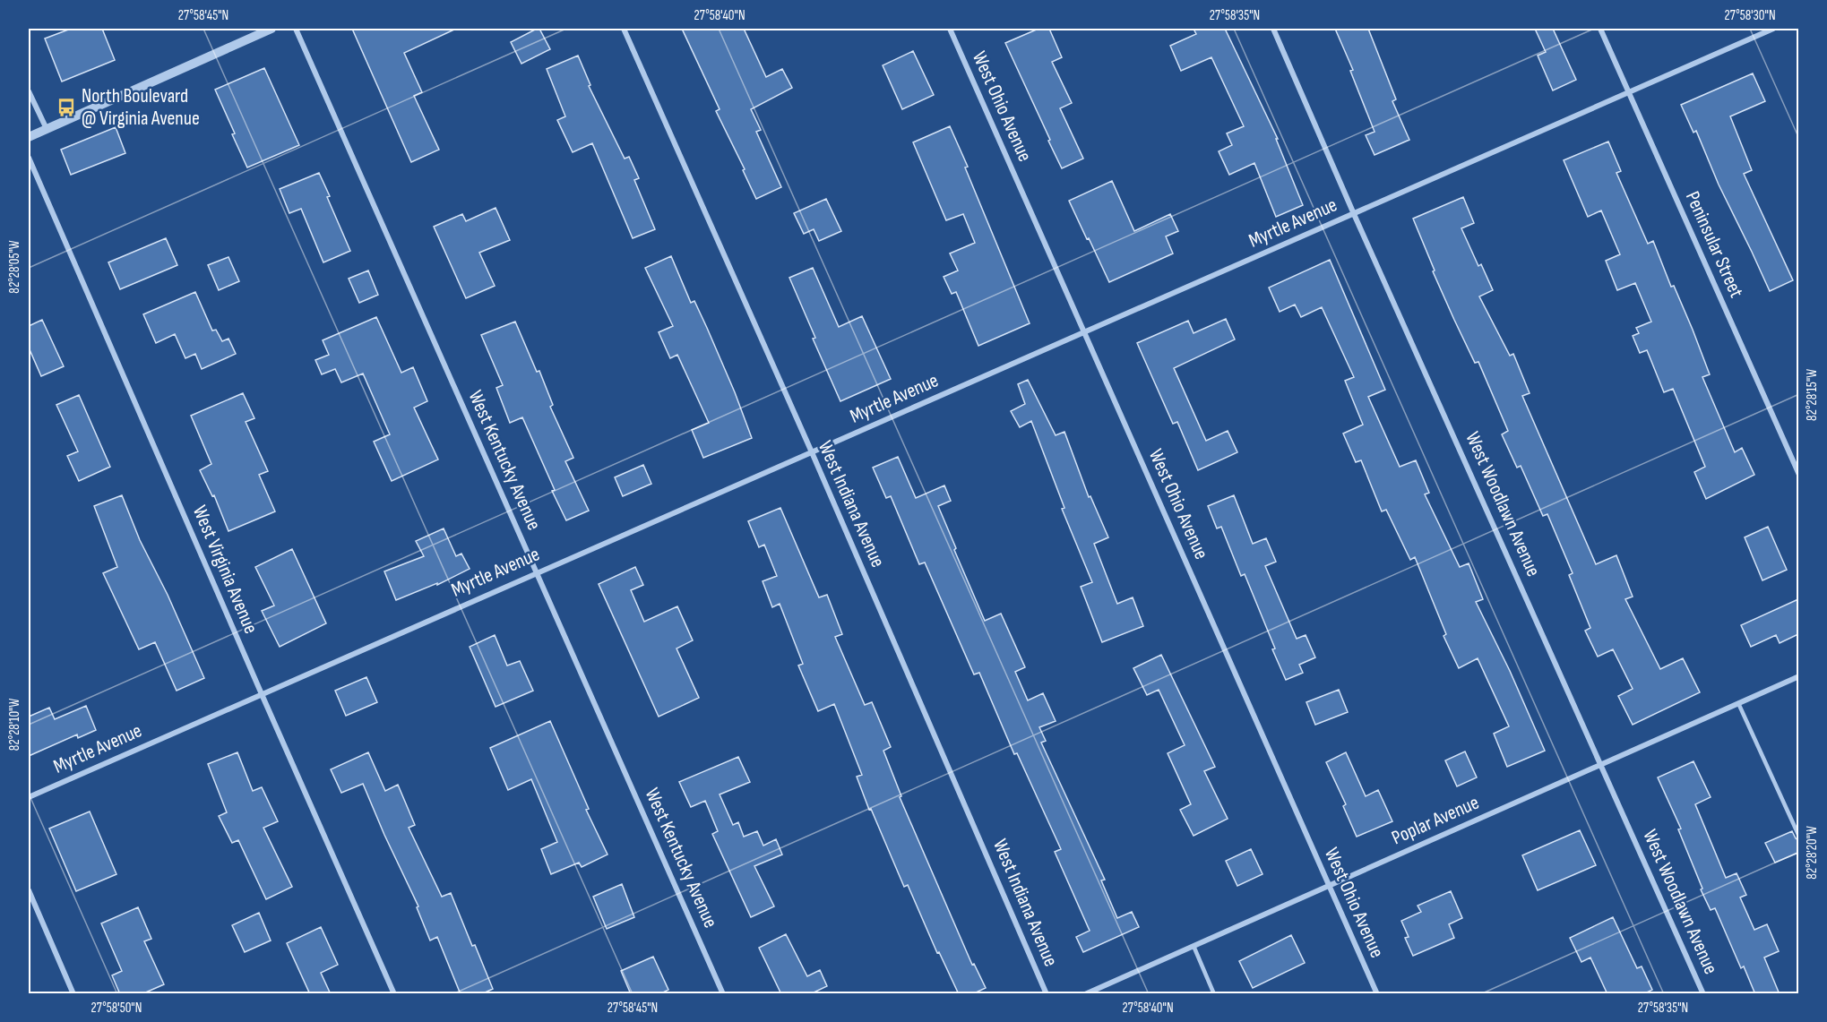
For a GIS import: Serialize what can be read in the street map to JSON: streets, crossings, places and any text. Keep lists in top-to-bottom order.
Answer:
{
  "streets": {
    "street": [
      "West Ohio Avenue",
      "Myrtle Avenue",
      "Peninsular Street",
      "West Kentucky Avenue",
      "West Indiana Avenue",
      "West Woodlawn Avenue",
      "West Virginia Avenue",
      "Poplar Avenue"
    ]
  },
  "crossings": [
    ["West Ohio Avenue", "Myrtle Avenue"],
    ["West Ohio Avenue", "Poplar Avenue"],
    ["Myrtle Avenue", "Peninsular Street"],
    ["Myrtle Avenue", "West Kentucky Avenue"],
    ["Myrtle Avenue", "West Indiana Avenue"],
    ["Myrtle Avenue", "West Woodlawn Avenue"],
    ["Myrtle Avenue", "West Virginia Avenue"],
    ["West Woodlawn Avenue", "Poplar Avenue"]
  ],
  "places": {
    "bus stop": ["North Boulevard @ Virginia Avenue"]
  },
  "coordinates": [
    "27°58'45\"N",
    "27°58'40\"N",
    "27°58'35\"N",
    "27°58'30\"N",
    "82°28'05\"W",
    "82°28'15\"W",
    "82°28'10\"W",
    "82°28'20\"W",
    "27°58'50\"N"
  ]
}
